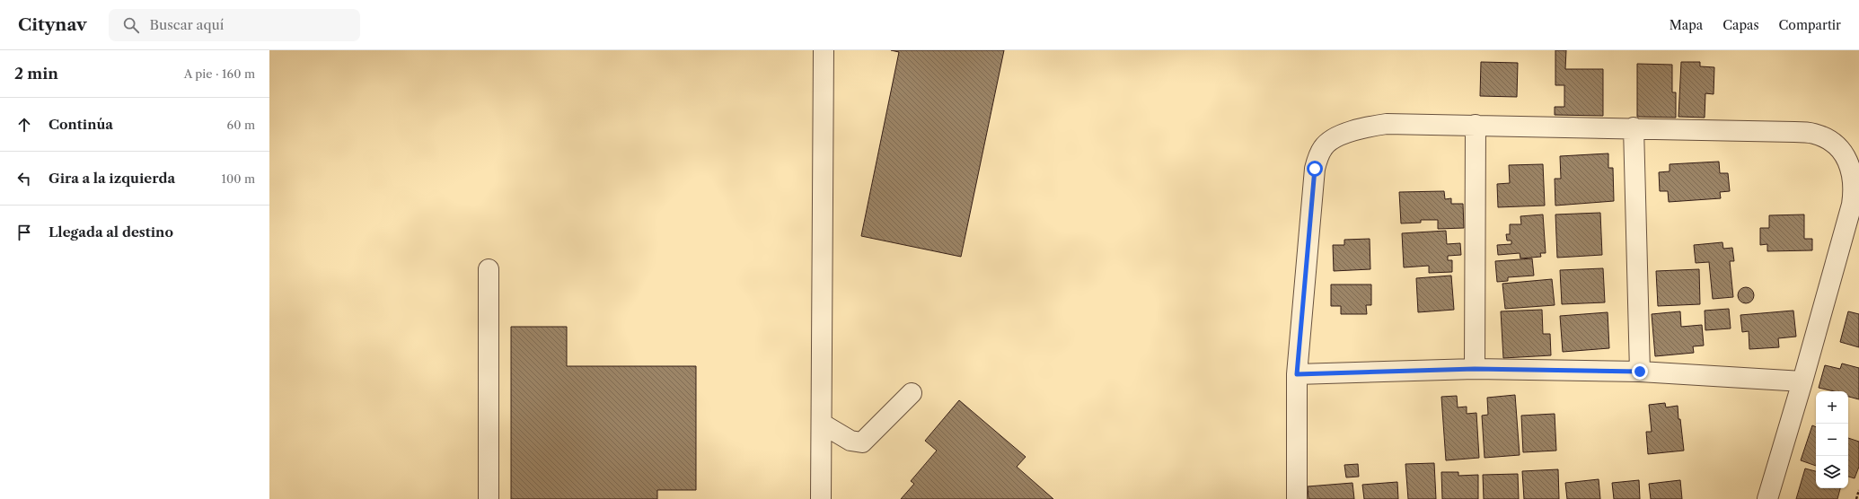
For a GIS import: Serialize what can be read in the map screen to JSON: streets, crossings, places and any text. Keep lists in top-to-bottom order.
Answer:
{
  "page": {
    "header": "Citynav",
    "search": "Buscar aquí",
    "nav": ["Mapa", "Capas", "Compartir"],
    "heading": ["2 min", "A pie · 160 m"],
    "list": [
      ["Continúa", "60 m"],
      ["Gira a la izquierda", "100 m"],
      "Llegada al destino"
    ],
    "map_buttons": ["+", "−"]
  }
}
